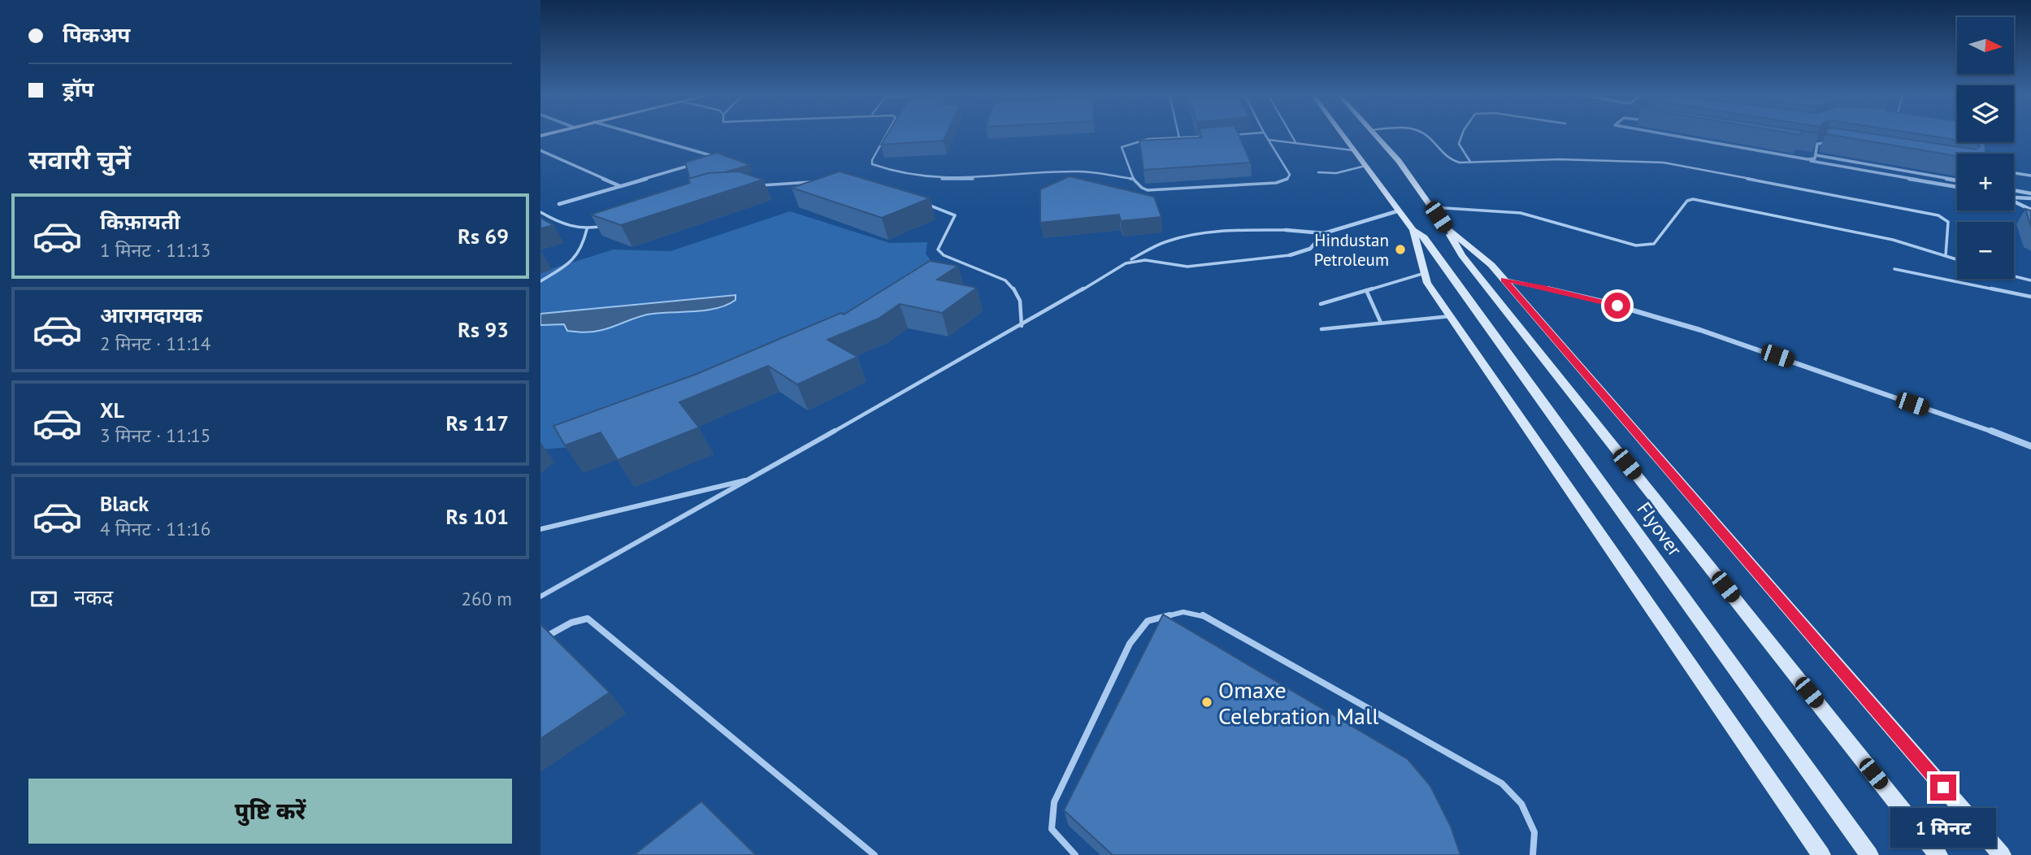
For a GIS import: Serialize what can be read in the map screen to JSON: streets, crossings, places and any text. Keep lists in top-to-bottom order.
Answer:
{
  "streets": {
    "main road": ["Flyover"]
  },
  "places": ["Hindustan Petroleum", "Omaxe Celebration Mall"],
  "north": "right",
  "page": {
    "banner": ["पिकअप", "ड्रॉप"],
    "map_buttons": ["+", "−"],
    "heading": "सवारी चुनें",
    "list": [
      {
        "name": "किफ़ायती",
        "note": "1 मिनट · 11:13",
        "value": "Rs 69"
      },
      {
        "name": "आरामदायक",
        "note": "2 मिनट · 11:14",
        "value": "Rs 93"
      },
      {
        "name": "XL",
        "note": "3 मिनट · 11:15",
        "value": "Rs 117"
      },
      {
        "name": "Black",
        "note": "4 मिनट · 11:16",
        "value": "Rs 101"
      }
    ],
    "pay": ["नकद", "260 m"],
    "buttons": "पुष्टि करें",
    "bubble": "1 मिनट"
  }
}
